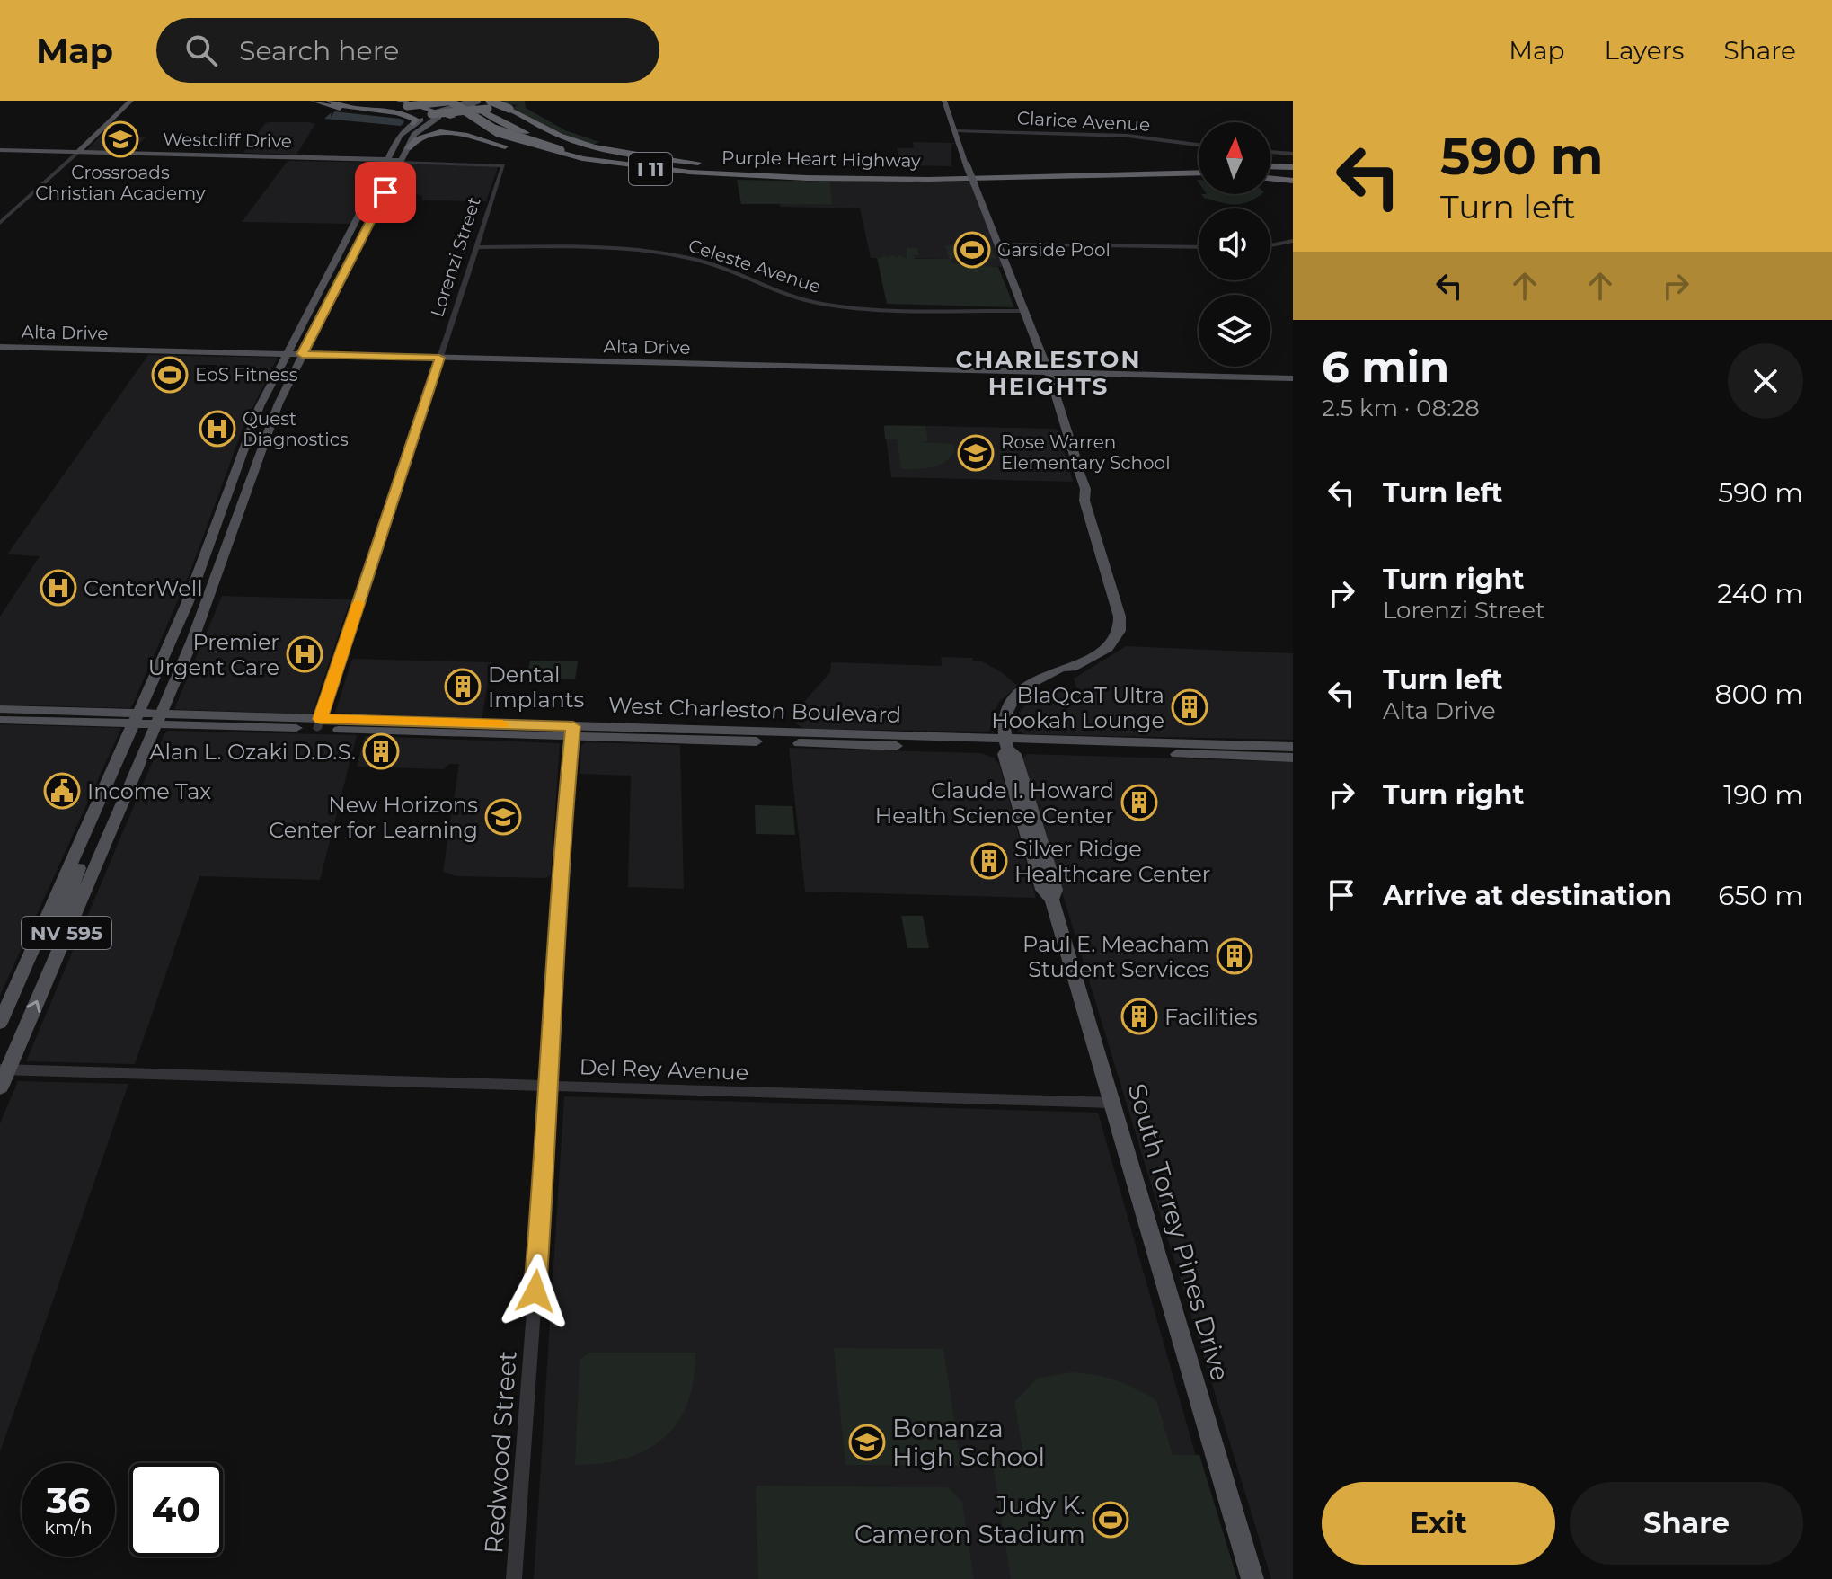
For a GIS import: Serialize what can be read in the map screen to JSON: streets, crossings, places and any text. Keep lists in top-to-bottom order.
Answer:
{
  "streets": {
    "highway": ["Purple Heart Highway", "I 11"],
    "main road": [
      "Westcliff Drive",
      "Alta Drive",
      "West Charleston Boulevard",
      "NV 595",
      "South Torrey Pines Drive"
    ],
    "street": [
      "Clarice Avenue",
      "Lorenzi Street",
      "Celeste Avenue",
      "Del Rey Avenue",
      "Redwood Street"
    ]
  },
  "crossings": [
    ["Clarice Avenue", "South Torrey Pines Drive"],
    ["Westcliff Drive", "Lorenzi Street"],
    ["Westcliff Drive", "NV 595"],
    ["Lorenzi Street", "Celeste Avenue"],
    ["Lorenzi Street", "Alta Drive"],
    ["Lorenzi Street", "West Charleston Boulevard"],
    ["Celeste Avenue", "South Torrey Pines Drive"],
    ["Alta Drive", "NV 595"],
    ["Alta Drive", "South Torrey Pines Drive"],
    ["West Charleston Boulevard", "NV 595"],
    ["West Charleston Boulevard", "South Torrey Pines Drive"],
    ["West Charleston Boulevard", "Redwood Street"],
    ["NV 595", "Del Rey Avenue"],
    ["Del Rey Avenue", "South Torrey Pines Drive"],
    ["Del Rey Avenue", "Redwood Street"]
  ],
  "districts": ["CHARLESTON HEIGHTS"],
  "places": {
    "school or university": [
      "Crossroads Christian Academy",
      "Rose Warren Elementary School",
      "New Horizons Center for Learning",
      "Bonanza High School"
    ],
    "sports": ["Garside Pool", "EōS Fitness", "Judy K. Cameron Stadium"],
    "hospital": ["Quest Diagnostics", "CenterWell", "Premier Urgent Care"],
    "building": [
      "Dental Implants",
      "BlaQcaT Ultra Hookah Lounge",
      "Alan L. Ozaki D.D.S.",
      "Claude I. Howard Health Science Center",
      "Silver Ridge Healthcare Center",
      "Paul E. Meacham Student Services",
      "Facilities"
    ],
    "public building": ["Income Tax"]
  },
  "north": "top",
  "page": {
    "header": "Map",
    "search": "Search here",
    "nav": ["Map", "Layers", "Share"],
    "turn": ["590 m", "Turn left"],
    "heading": ["6 min", "2.5 km · 08:28"],
    "list": [
      {
        "name": "Turn left",
        "value": "590 m"
      },
      {
        "name": "Turn right",
        "note": "Lorenzi Street",
        "value": "240 m"
      },
      {
        "name": "Turn left",
        "note": "Alta Drive",
        "value": "800 m"
      },
      {
        "name": "Turn right",
        "value": "190 m"
      },
      {
        "name": "Arrive at destination",
        "value": "650 m"
      }
    ],
    "speed": "36 km/h",
    "limit": "40",
    "buttons": ["Exit", "Share"]
  }
}
